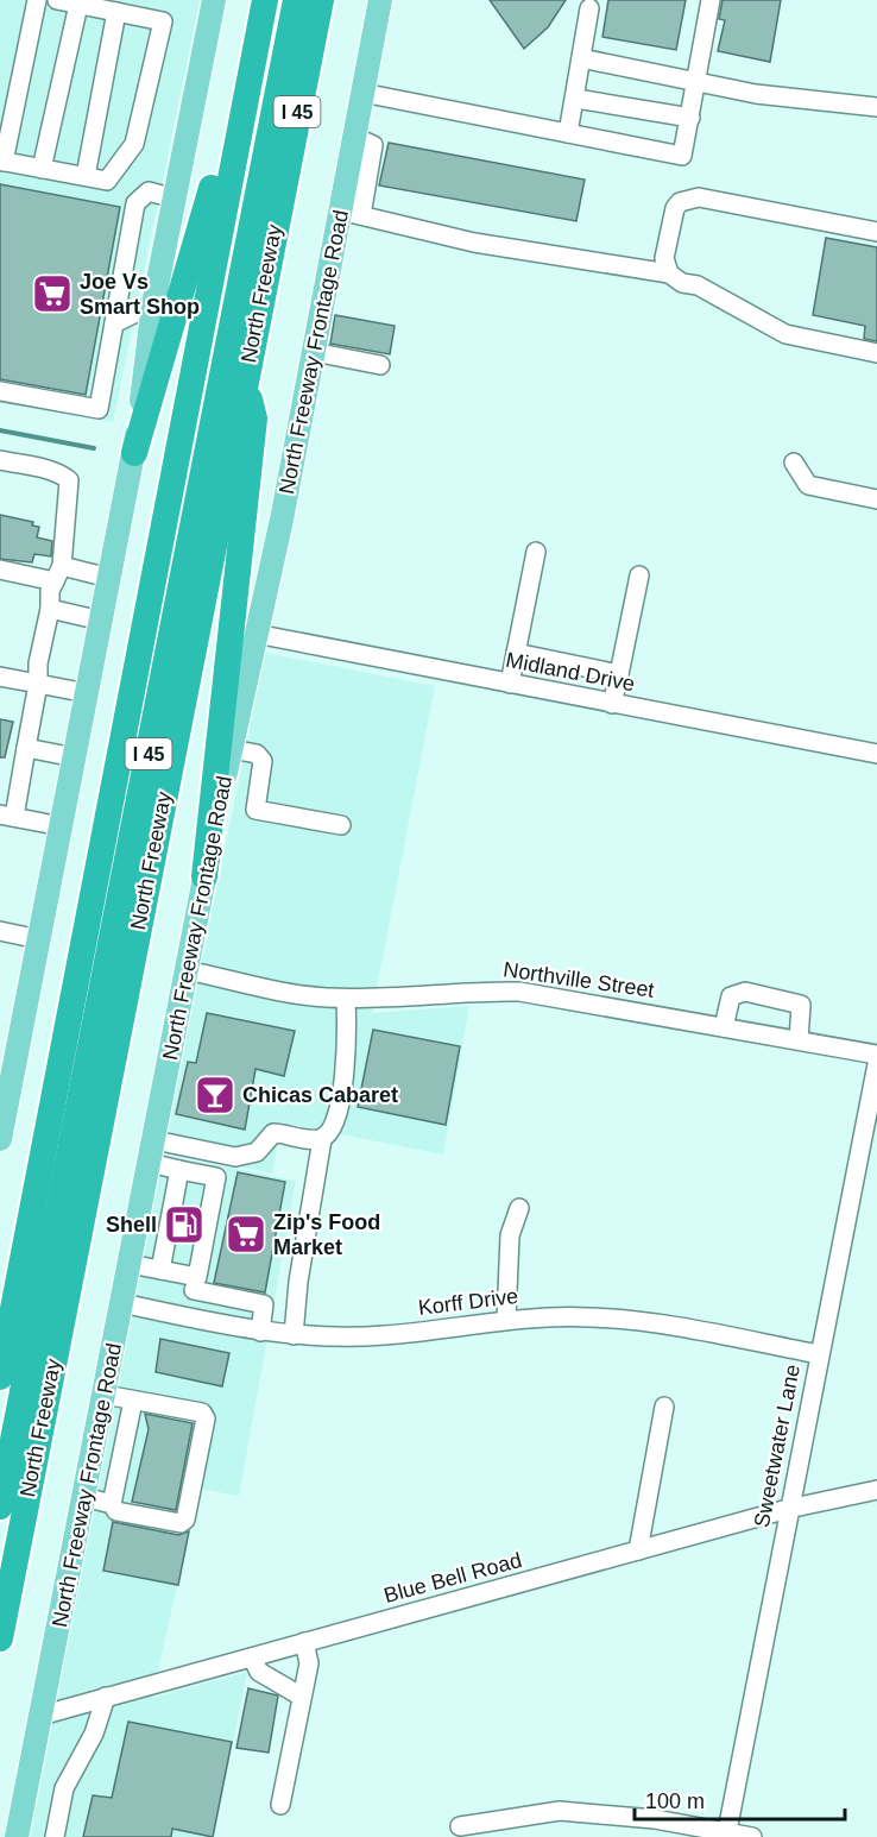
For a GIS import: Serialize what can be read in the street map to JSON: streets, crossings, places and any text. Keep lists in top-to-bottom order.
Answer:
{
  "streets": {
    "highway": ["I 45", "North Freeway"],
    "main road": ["North Freeway Frontage Road"],
    "street": [
      "Midland Drive",
      "Northville Street",
      "Korff Drive",
      "Sweetwater Lane",
      "Blue Bell Road"
    ]
  },
  "crossings": [
    ["North Freeway Frontage Road", "Midland Drive"],
    ["North Freeway Frontage Road", "Northville Street"],
    ["North Freeway Frontage Road", "Korff Drive"],
    ["North Freeway Frontage Road", "Blue Bell Road"],
    ["Korff Drive", "Sweetwater Lane"],
    ["Sweetwater Lane", "Blue Bell Road"]
  ],
  "places": {
    "supermarket": ["Joe Vs Smart Shop", "Zip's Food Market"],
    "bar": ["Chicas Cabaret"],
    "fuel station": ["Shell"]
  },
  "scale_bar": "100 m"
}
